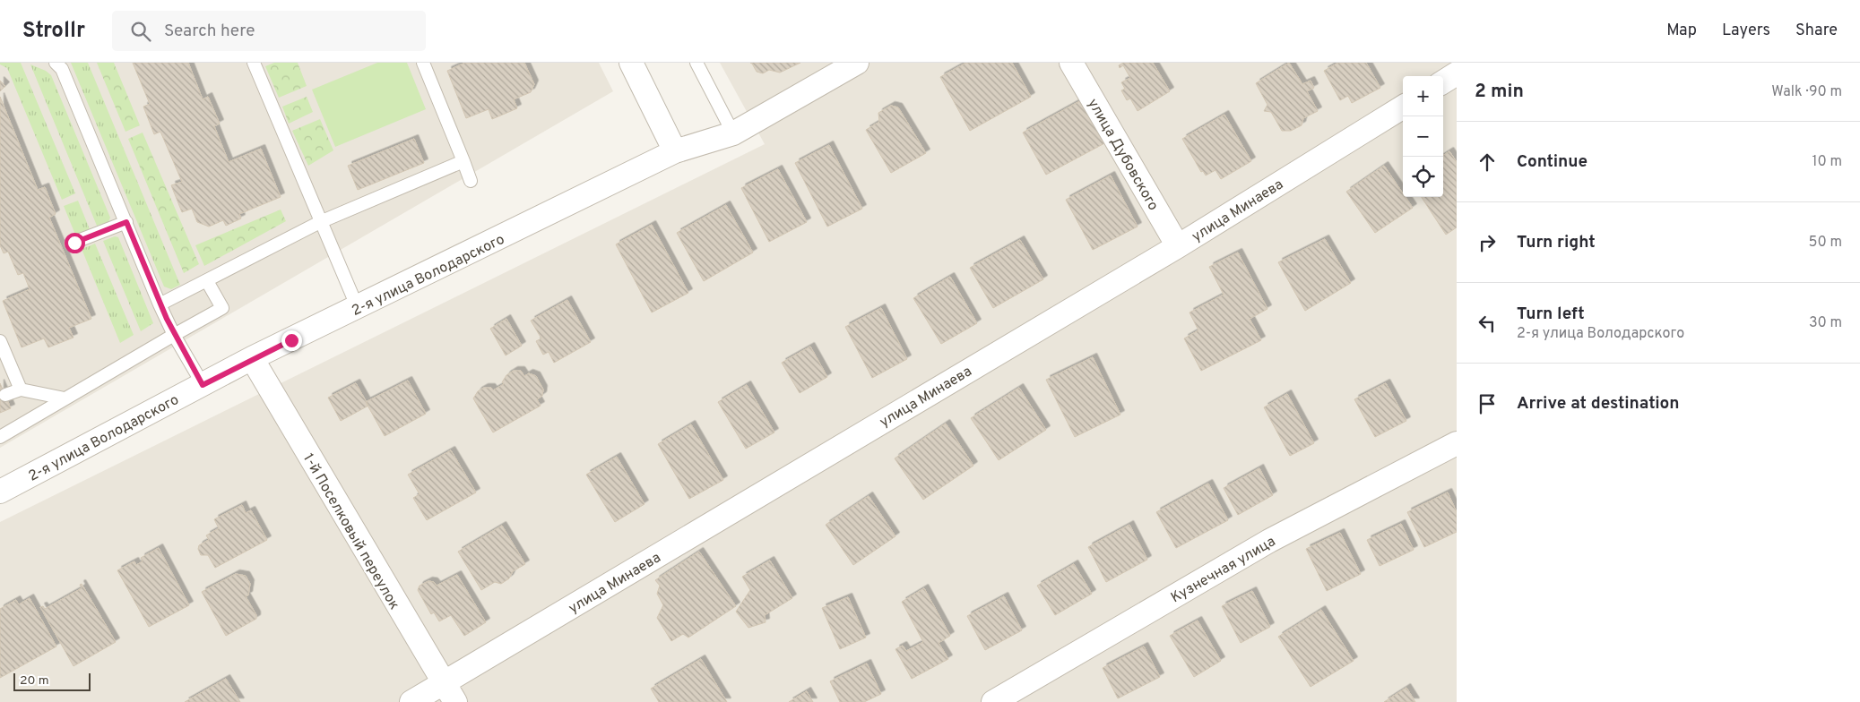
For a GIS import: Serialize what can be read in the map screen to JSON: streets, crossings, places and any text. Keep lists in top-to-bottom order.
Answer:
{
  "streets": {
    "street": [
      "улица Дубовского",
      "улица Минаева",
      "2-я улица Володарского",
      "1-й Поселковый переулок",
      "Кузнечная улица"
    ]
  },
  "crossings": [
    ["улица Дубовского", "улица Минаева"],
    ["улица Минаева", "1-й Поселковый переулок"],
    ["2-я улица Володарского", "1-й Поселковый переулок"]
  ],
  "scale_bar": "20 m",
  "page": {
    "header": "Strollr",
    "search": "Search here",
    "nav": ["Map", "Layers", "Share"],
    "heading": ["2 min", "Walk · 90 m"],
    "map_buttons": ["+", "−"],
    "list": [
      ["Continue", "10 m"],
      ["Turn right", "50 m"],
      ["Turn left", "2-я улица Володарского", "30 m"],
      "Arrive at destination"
    ],
    "scale": "20 m"
  }
}
